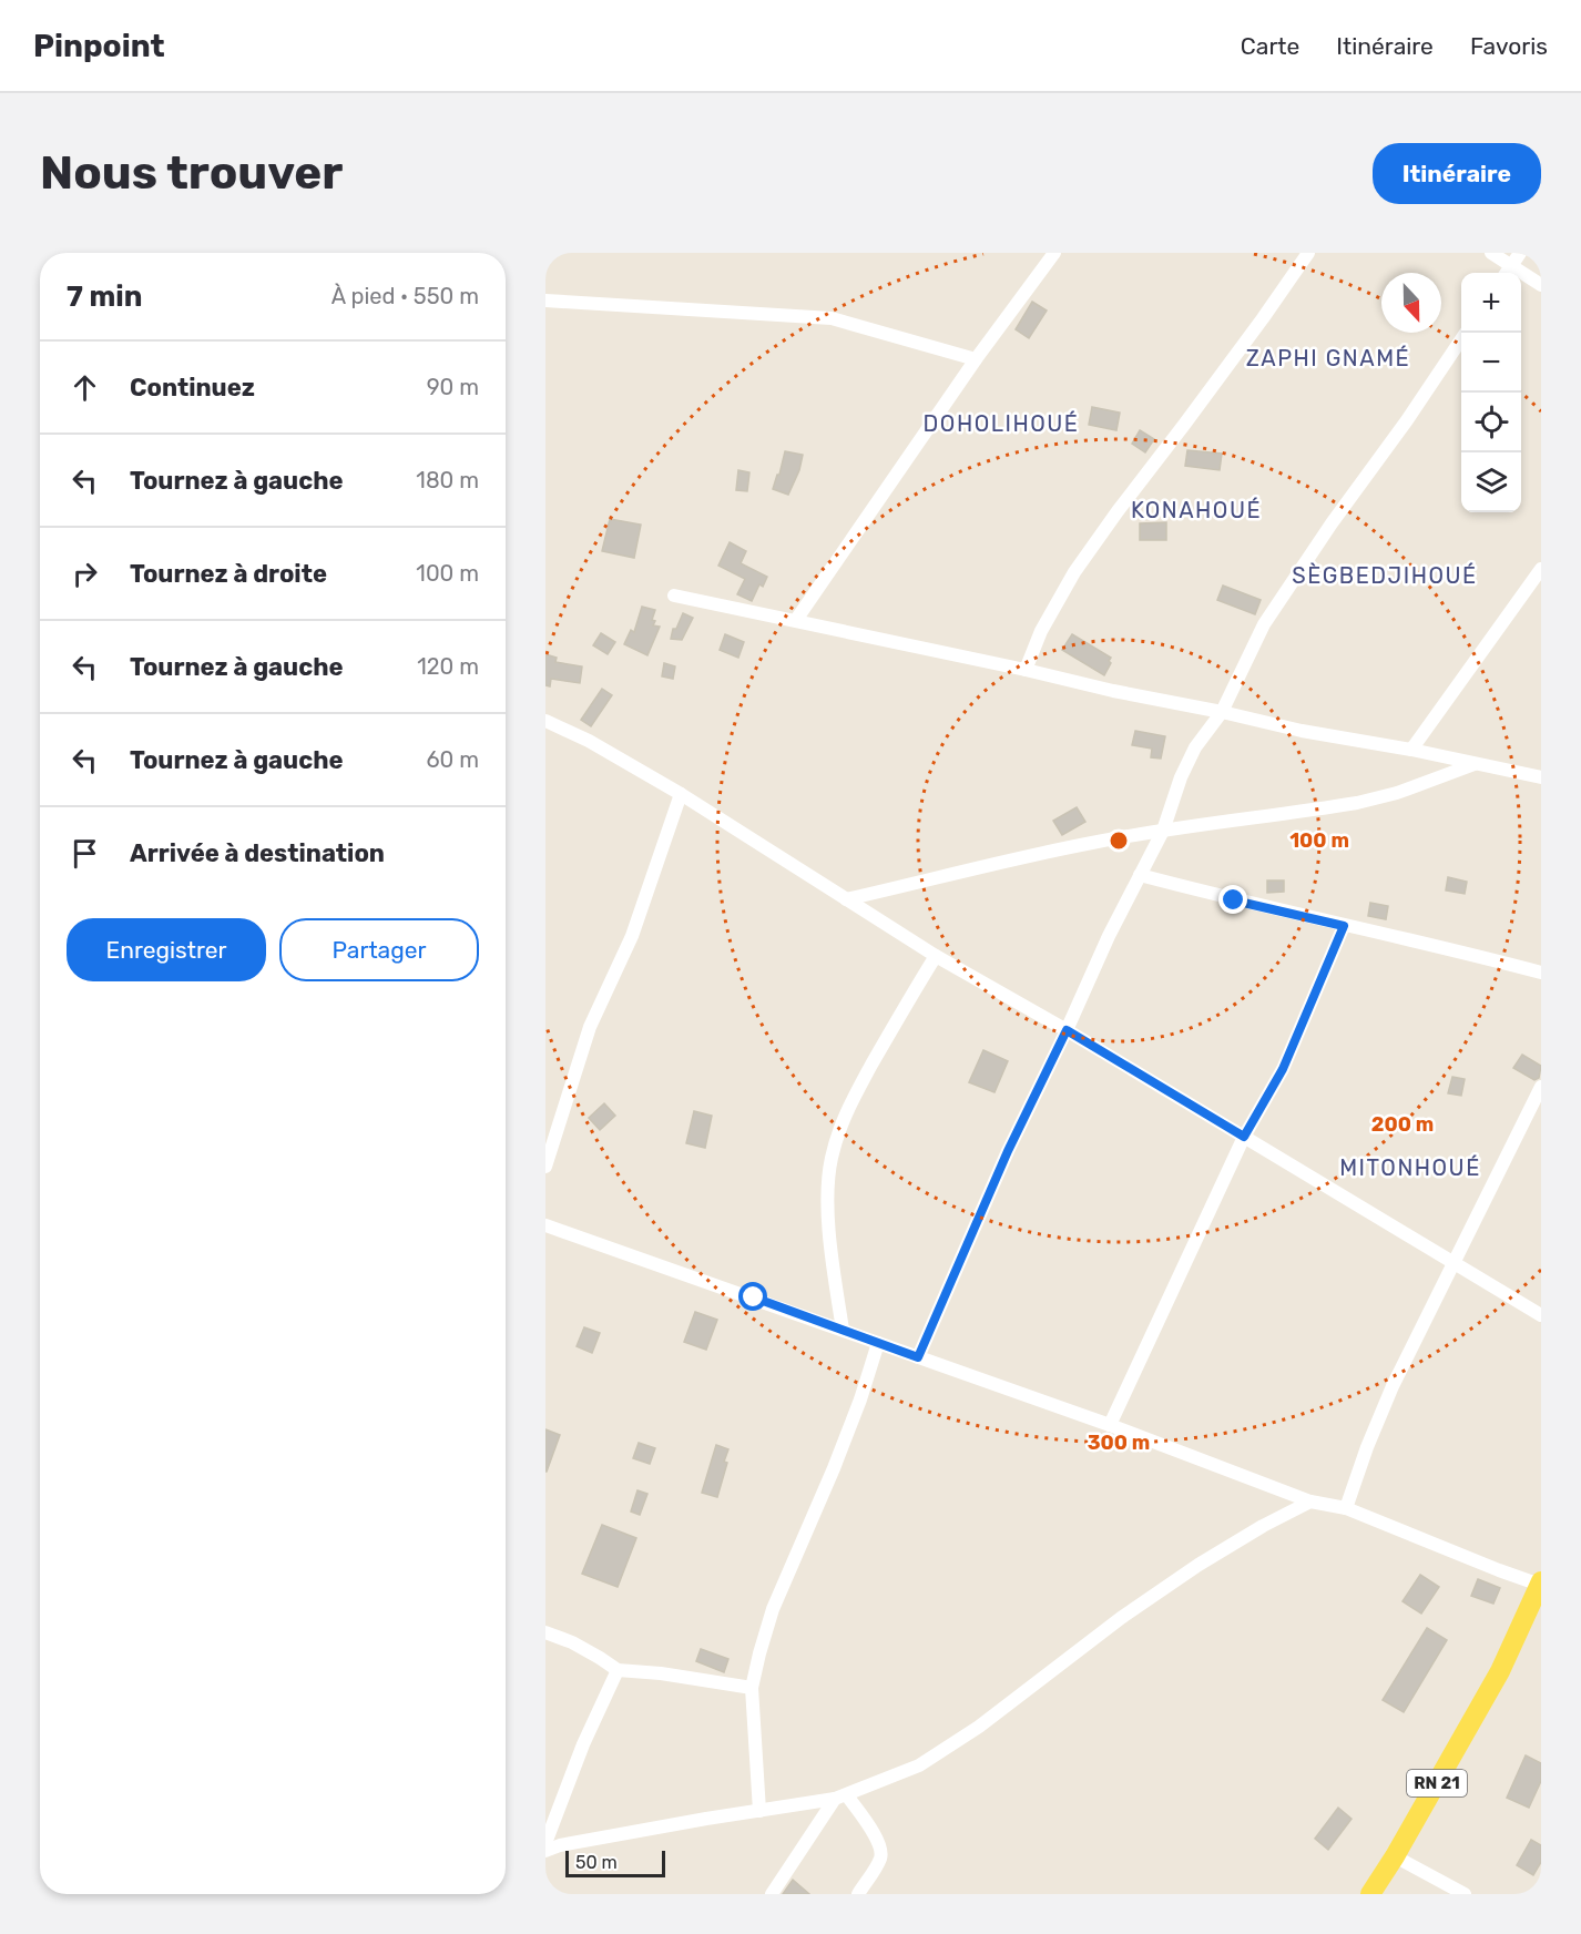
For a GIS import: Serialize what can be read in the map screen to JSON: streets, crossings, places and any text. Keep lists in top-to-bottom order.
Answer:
{
  "streets": {
    "main road": ["RN 21"]
  },
  "districts": [
    "ZAPHI GNAMÉ",
    "DOHOLIHOUÉ",
    "KONAHOUÉ",
    "SÈGBEDJIHOUÉ",
    "MITONHOUÉ"
  ],
  "scale_bar": "50 m",
  "north": "bottom",
  "page": {
    "header": "Pinpoint",
    "nav": ["Carte", "Itinéraire", "Favoris"],
    "buttons": [
      "Itinéraire",
      ["Enregistrer", "Partager"]
    ],
    "title": "Nous trouver",
    "heading": ["7 min", "À pied · 550 m"],
    "map_buttons": ["+", "−"],
    "list": [
      ["Continuez", "90 m"],
      ["Tournez à gauche", "180 m"],
      ["Tournez à droite", "100 m"],
      ["Tournez à gauche", "120 m"],
      ["Tournez à gauche", "60 m"],
      "Arrivée à destination"
    ],
    "scale": "50 m"
  },
  "rings": ["100 m", "200 m", "300 m"]
}
